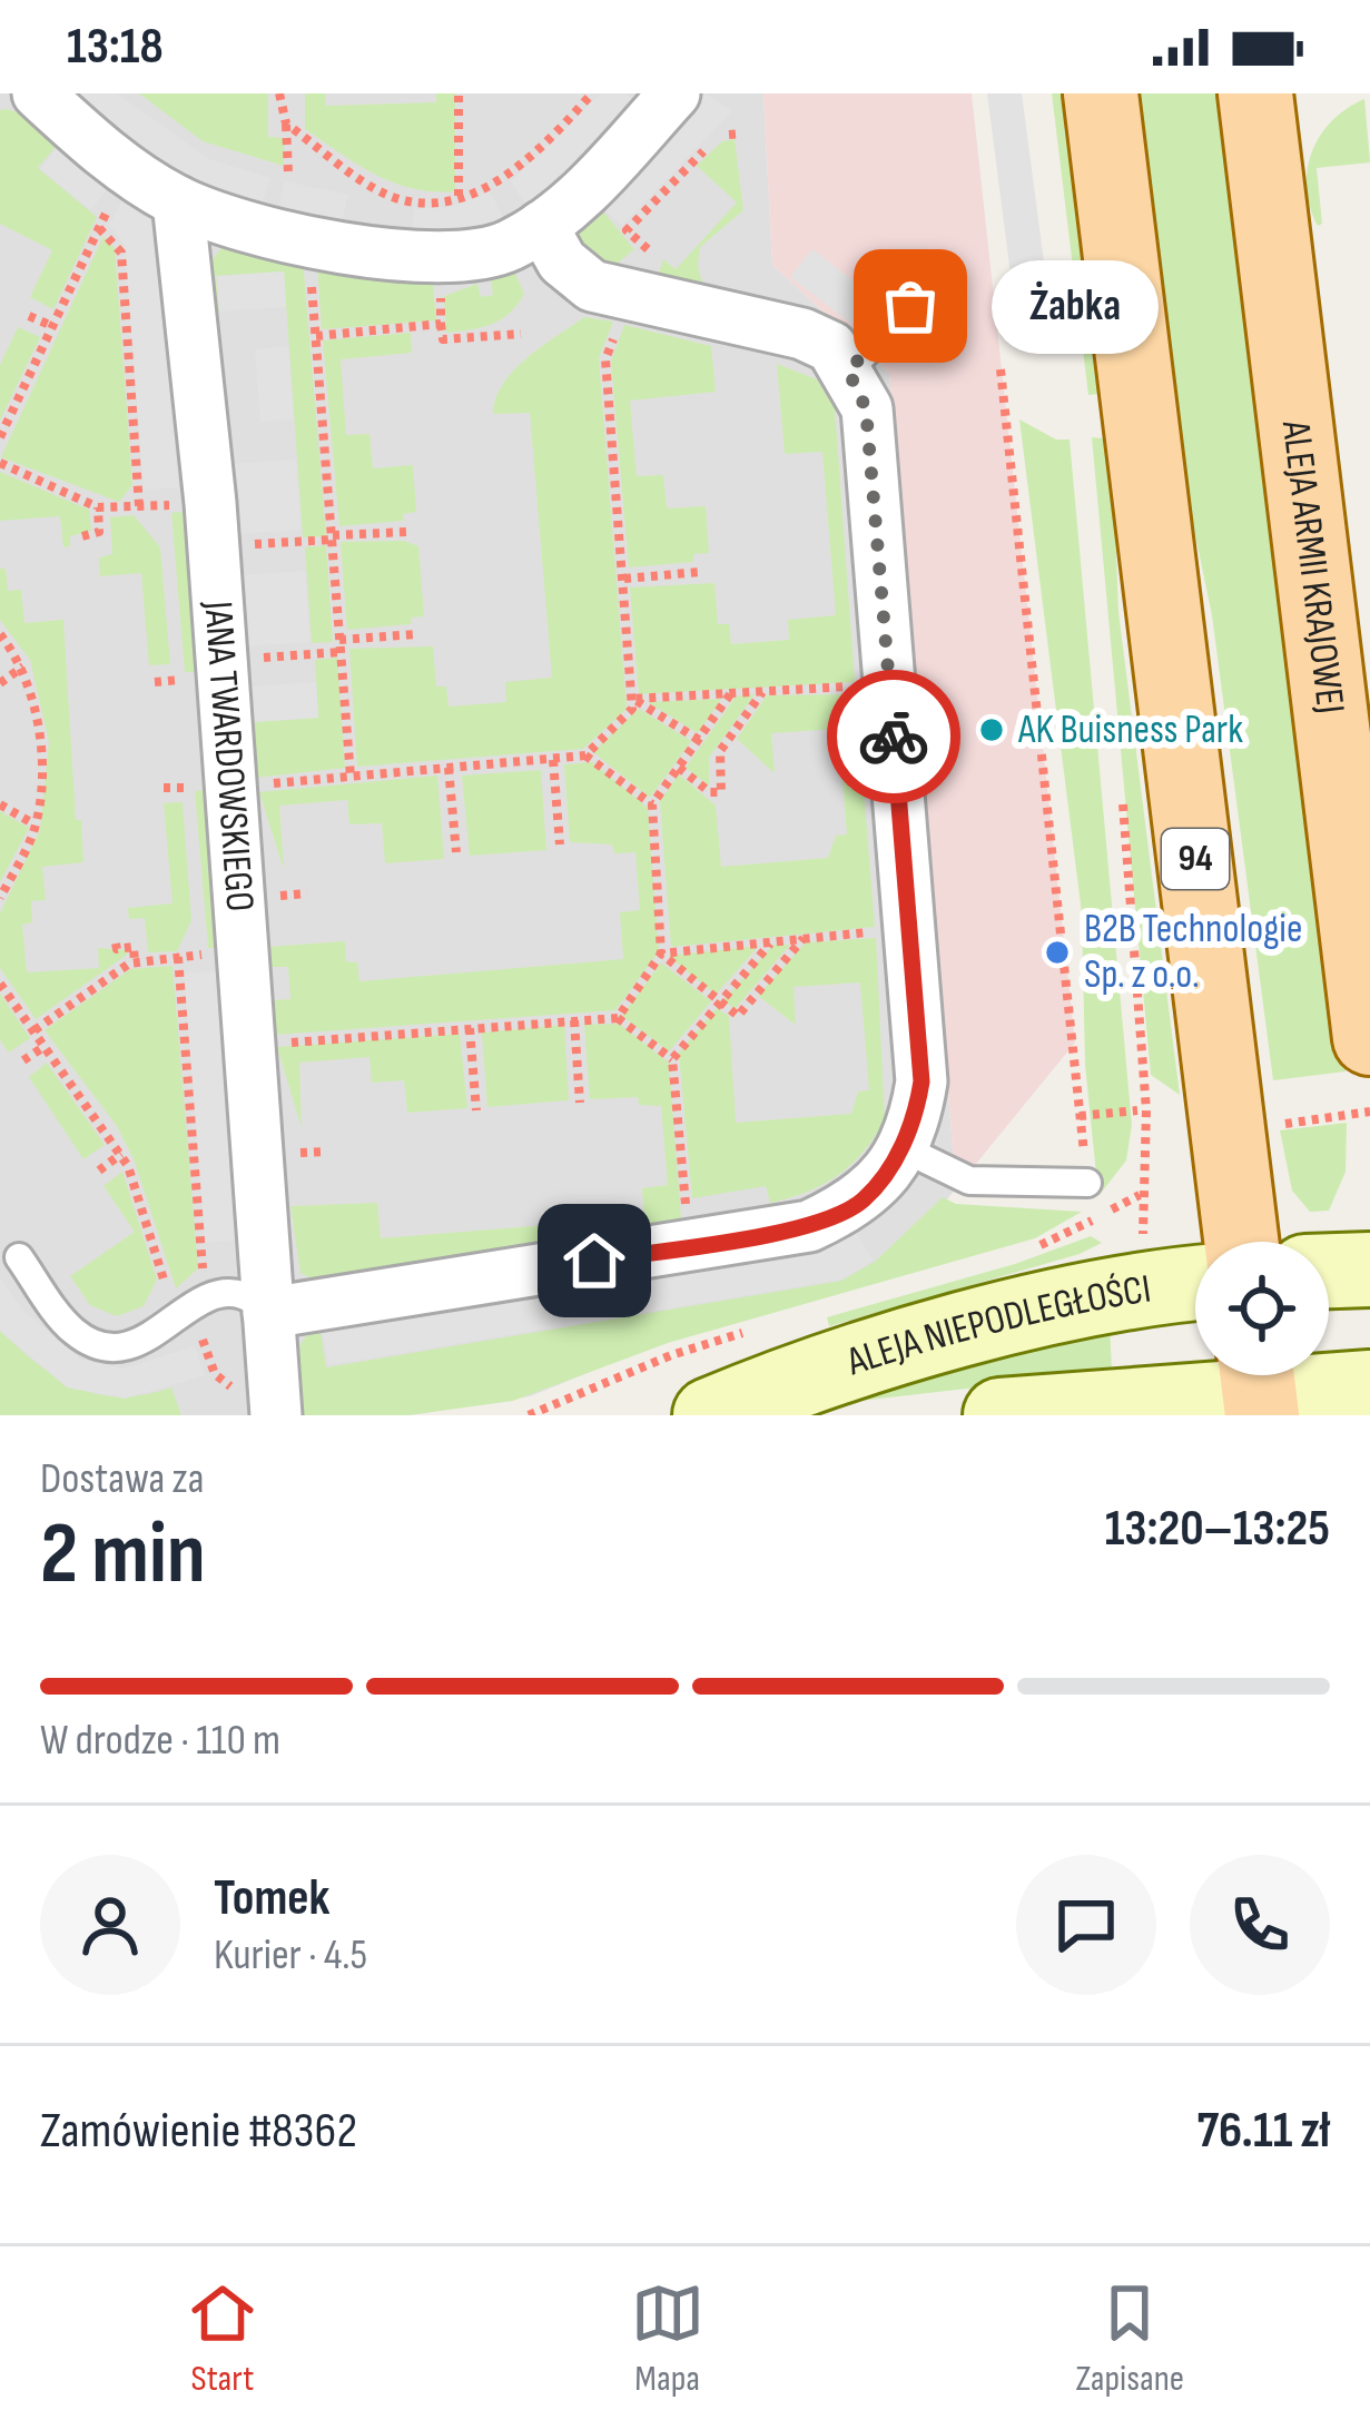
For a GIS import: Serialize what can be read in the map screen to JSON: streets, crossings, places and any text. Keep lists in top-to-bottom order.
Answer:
{
  "streets": {
    "main road": ["ALEJA ARMII KRAJOWEJ", "94"],
    "street": ["JANA TWARDOWSKIEGO", "ALEJA NIEPODLEGŁOŚCI"]
  },
  "places": ["Żabka", "AK Buisness Park", "B2B Technologie Sp. z o.o."],
  "page": {
    "status": "13:18",
    "bubble": "Żabka",
    "heading": ["2 min", "Dostawa za", "13:20–13:25"],
    "panel": [
      "Tomek",
      "Kurier · 4.5",
      "Zamówienie #8362",
      "76.11 zł"
    ],
    "bar": "W drodze · 110 m",
    "tabs": ["Start", "Mapa", "Zapisane"]
  }
}
